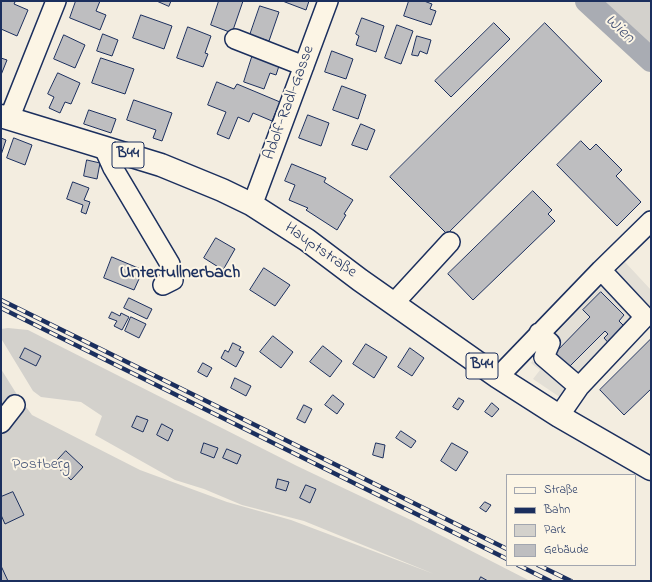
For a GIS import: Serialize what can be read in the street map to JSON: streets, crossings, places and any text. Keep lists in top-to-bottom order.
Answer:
{
  "streets": {
    "main road": ["B44", "Hauptstraße"],
    "street": ["Adolf-Radl-Gasse"]
  },
  "crossings": [
    ["Adolf-Radl-Gasse", "Hauptstraße"]
  ],
  "districts": ["Untertullnerbach"],
  "water": ["Wien"],
  "parks": ["Postberg"],
  "legend": [
    "Straße",
    "Bahn",
    "Park",
    "Gebäude"
  ]
}
